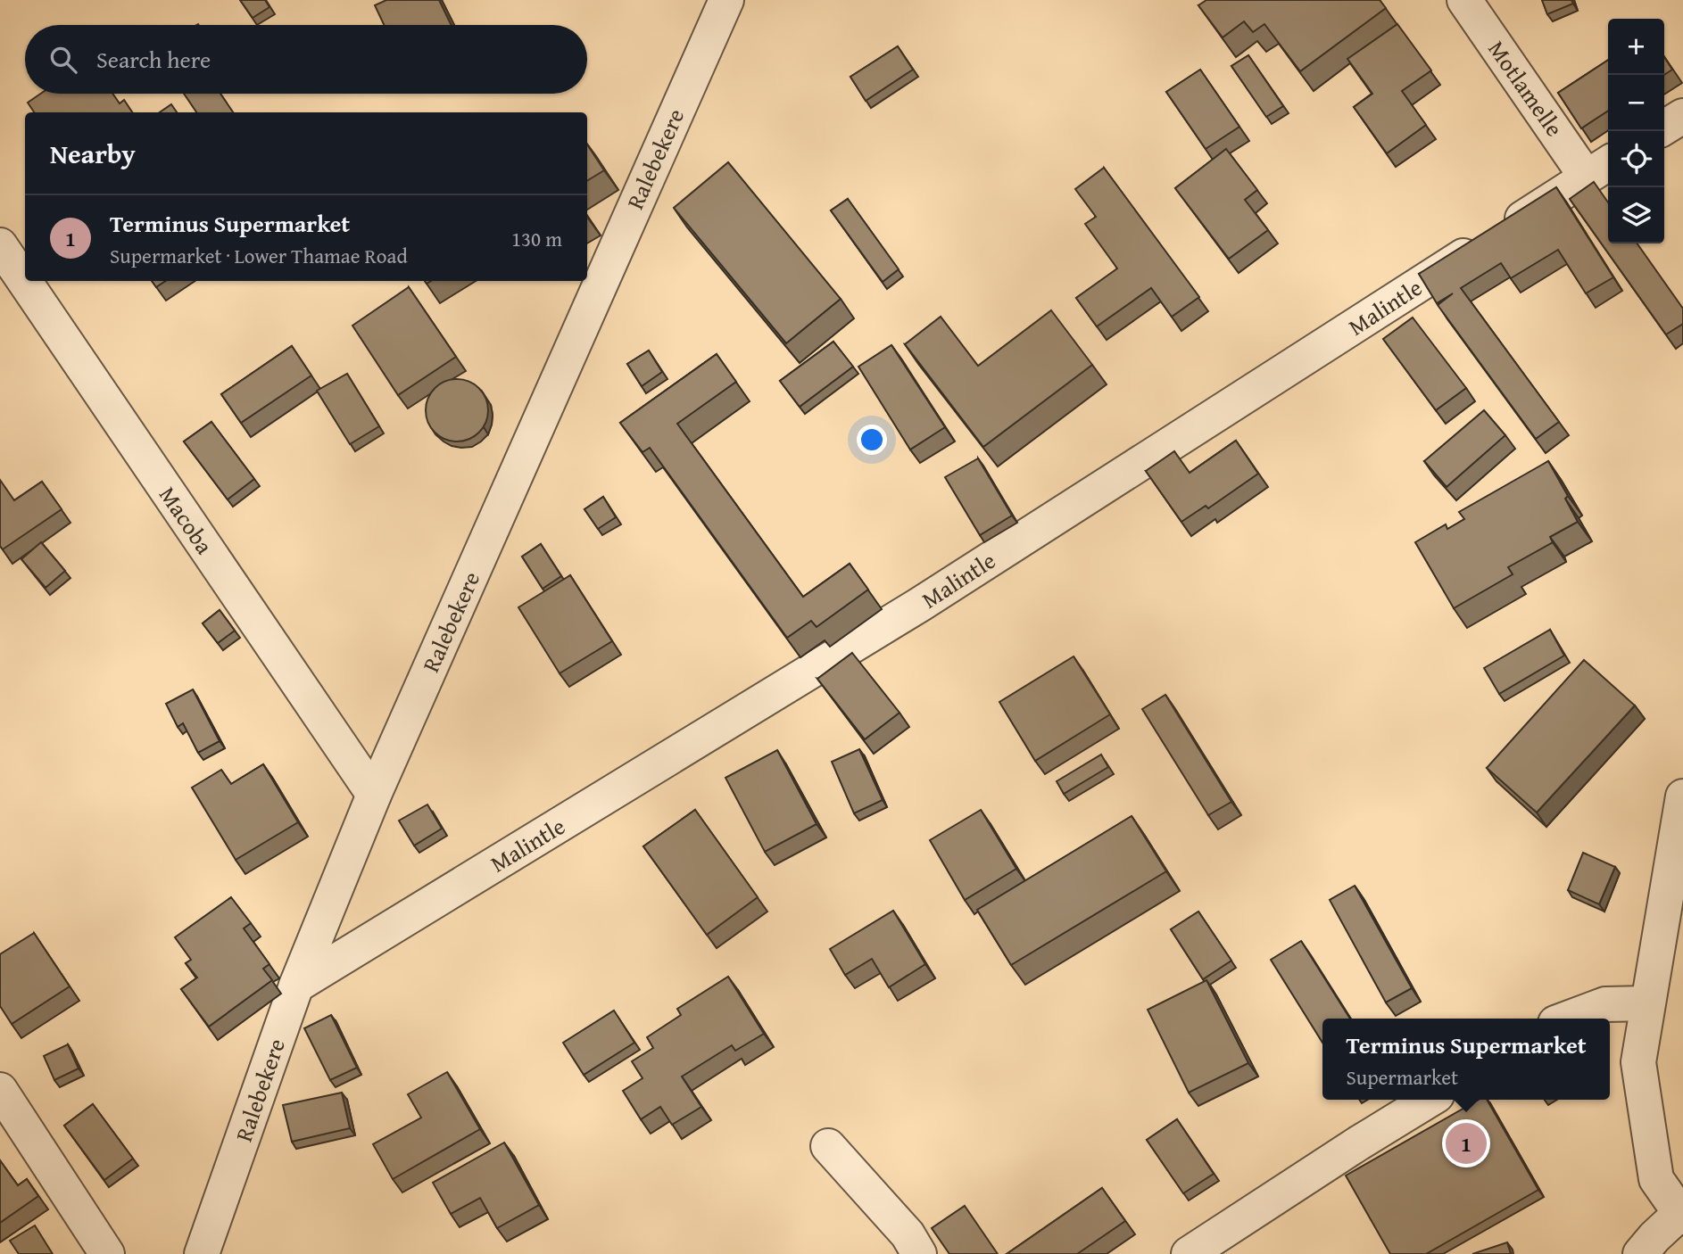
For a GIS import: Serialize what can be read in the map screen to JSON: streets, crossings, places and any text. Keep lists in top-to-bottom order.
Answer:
{
  "streets": {
    "street": [
      "Motlamelle",
      "Ralebekere",
      "Malintle",
      "Macoba"
    ]
  },
  "crossings": [
    ["Motlamelle", "Malintle"],
    ["Ralebekere", "Malintle"],
    ["Ralebekere", "Macoba"]
  ],
  "page": {
    "map_buttons": ["+", "−"],
    "search": "Search here",
    "heading": "Nearby",
    "list": [
      {
        "mark": "1",
        "name": "Terminus Supermarket",
        "note": "Supermarket · Lower Thamae Road",
        "value": "130 m"
      }
    ],
    "popup": ["Terminus Supermarket", "Supermarket"],
    "pins": "1"
  }
}
